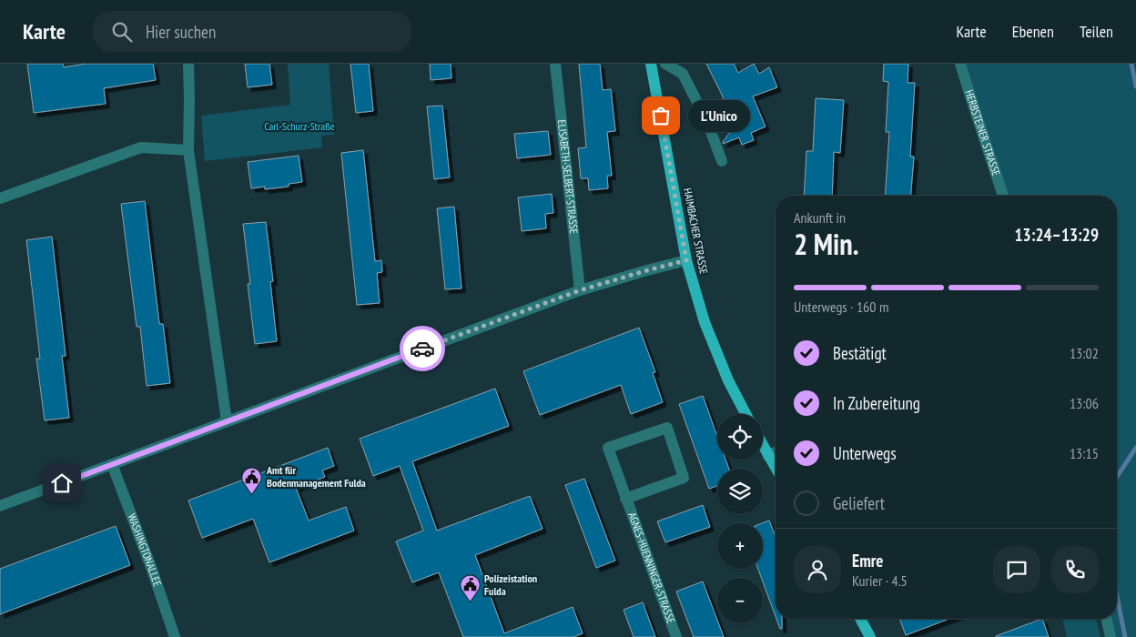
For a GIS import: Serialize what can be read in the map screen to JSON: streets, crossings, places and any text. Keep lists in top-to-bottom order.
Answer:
{
  "streets": {
    "main road": ["HAIMBACHER STRASSE"],
    "street": [
      "HERBSTEINER STRASSE",
      "ELISABETH-SELBERT-STRASSE",
      "WASHINGTONALLEE",
      "AGNES-HUENNINGER-STRASSE"
    ]
  },
  "parks": ["Carl-Schurz-Straße"],
  "places": {
    "other": ["L'Unico"],
    "public building": ["Amt für Bodenmanagement Fulda", "Polizeistation Fulda"]
  },
  "page": {
    "header": "Karte",
    "search": "Hier suchen",
    "nav": ["Karte", "Ebenen", "Teilen"],
    "bubble": "L'Unico",
    "heading": ["2 Min.", "Ankunft in", "13:24–13:29"],
    "panel": ["Emre", "Kurier · 4.5"],
    "bar": "Unterwegs · 160 m",
    "list": [
      ["Bestätigt", "13:02"],
      ["In Zubereitung", "13:06"],
      ["Unterwegs", "13:15"],
      "Geliefert"
    ],
    "map_buttons": ["+", "−"]
  }
}
